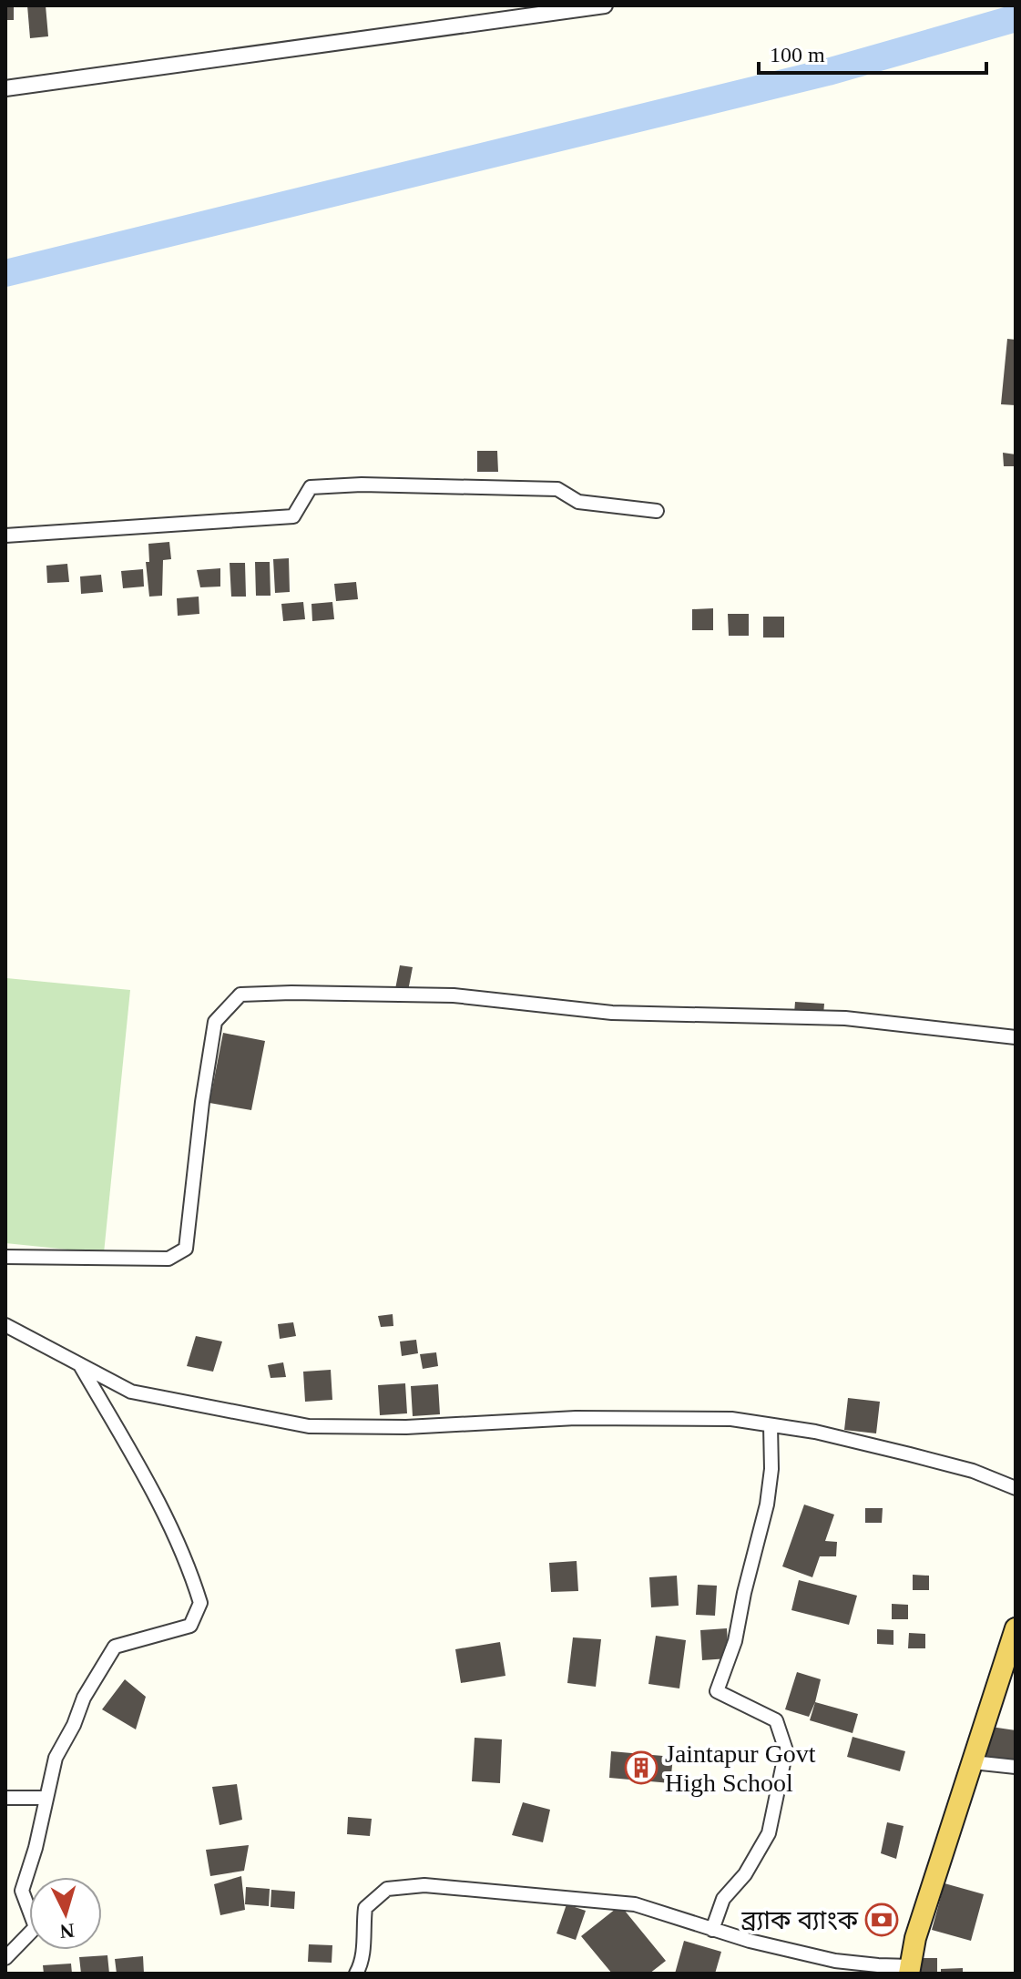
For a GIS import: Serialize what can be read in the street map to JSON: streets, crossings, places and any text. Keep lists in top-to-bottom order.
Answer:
{
  "places": {
    "building": ["Jaintapur Govt High School"],
    "bank": ["ব্র্যাক ব্যাংক"]
  },
  "scale_bar": "100 m",
  "north": "bottom"
}
